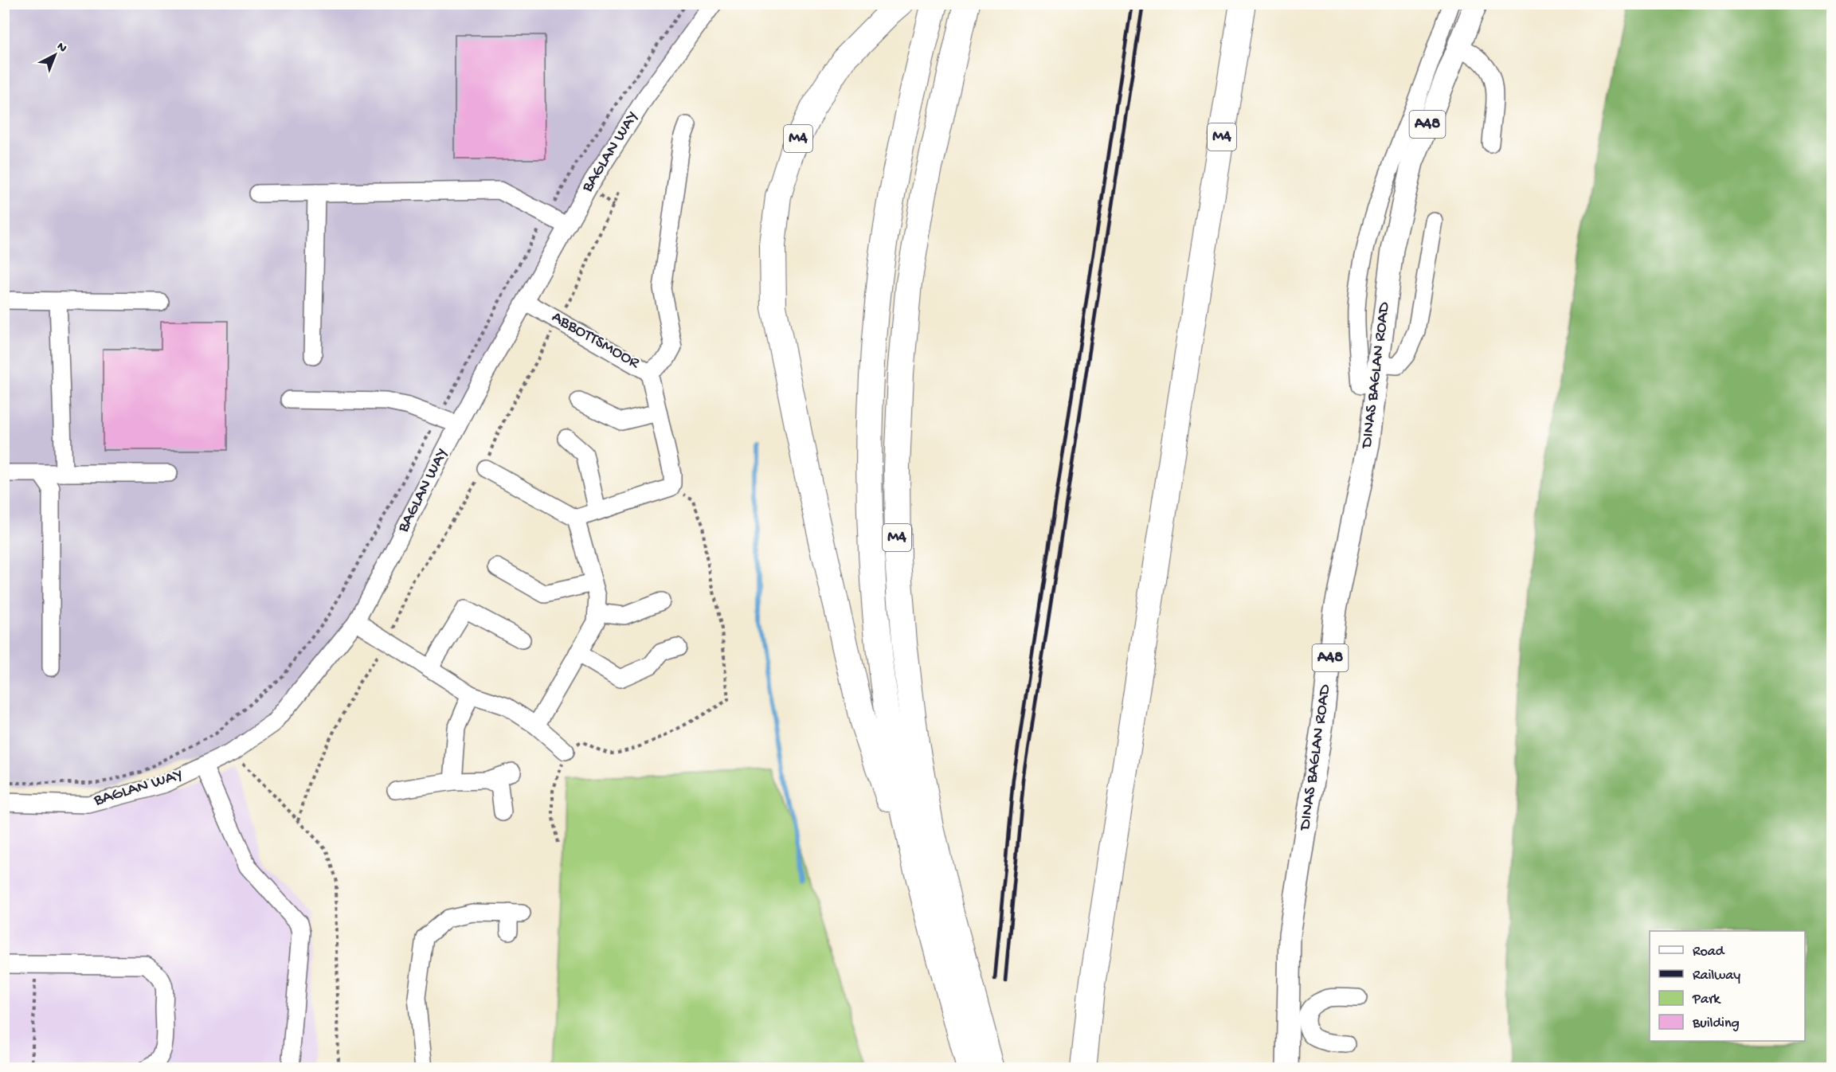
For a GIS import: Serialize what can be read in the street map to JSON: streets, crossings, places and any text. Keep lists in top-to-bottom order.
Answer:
{
  "streets": {
    "highway": ["M4"],
    "main road": ["A48", "DINAS BAGLAN ROAD"],
    "street": ["BAGLAN WAY", "ABBOTTSMOOR"]
  },
  "crossings": [
    ["A48", "DINAS BAGLAN ROAD"],
    ["BAGLAN WAY", "ABBOTTSMOOR"]
  ],
  "legend": [
    "Road",
    "Railway",
    "Park",
    "Building"
  ],
  "north": "top right"
}
